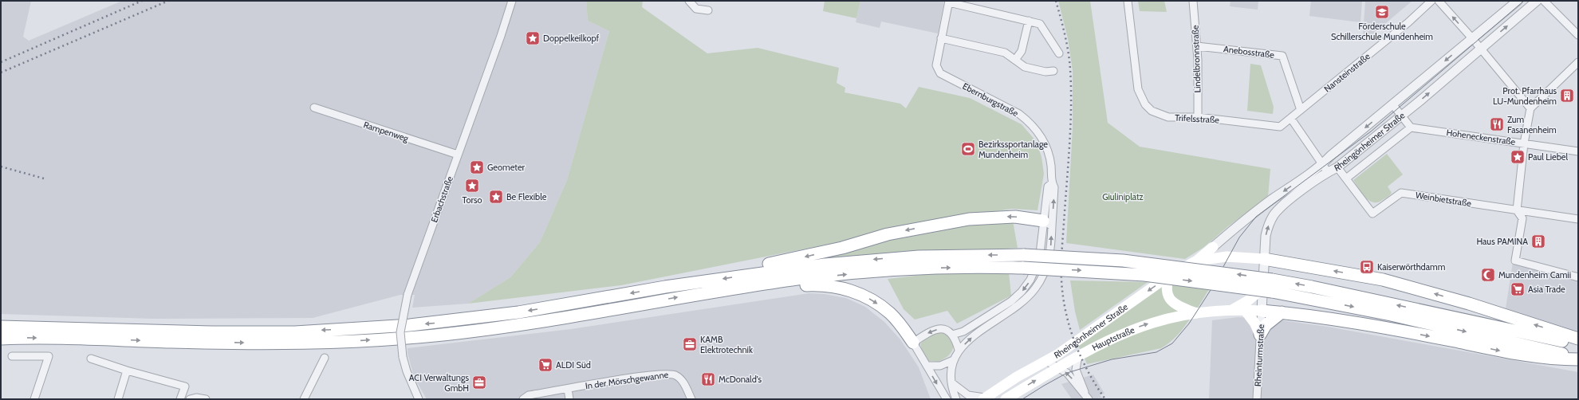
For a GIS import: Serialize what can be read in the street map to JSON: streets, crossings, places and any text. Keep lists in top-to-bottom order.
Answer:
{
  "streets": {
    "main road": ["Rheingönheimer Straße", "Hauptstraße"],
    "street": [
      "Anebosstraße",
      "Lindelbronnstraße",
      "Nansteinstraße",
      "Ebernburgstraße",
      "Trifelsstraße",
      "Rampenweg",
      "Hoheneckenstraße",
      "Erbachstraße",
      "Weinbietstraße",
      "Rheinturmstraße",
      "In der Mörschgewanne"
    ]
  },
  "crossings": [
    ["Anebosstraße", "Lindelbronnstraße"],
    ["Anebosstraße", "Nansteinstraße"],
    ["Lindelbronnstraße", "Trifelsstraße"],
    ["Nansteinstraße", "Trifelsstraße"],
    ["Rampenweg", "Erbachstraße"],
    ["Hoheneckenstraße", "Rheingönheimer Straße"],
    ["Rheingönheimer Straße", "Weinbietstraße"],
    ["Rheingönheimer Straße", "Rheinturmstraße"]
  ],
  "one_way": ["Hauptstraße"],
  "parks": ["Giuliniplatz"],
  "places": {
    "school or university": ["Förderschule Schillerschule Mundenheim"],
    "place": [
      "Doppelkeilkopf",
      "Paul Liebel",
      "Geometer",
      "Torso",
      "Be Flexible"
    ],
    "building": ["Prot. Pfarrhaus LU-Mundenheim", "Haus PAMINA"],
    "restaurant": ["Zum Fasanenheim", "McDonald's"],
    "sports": ["Bezirkssportanlage Mundenheim"],
    "bus stop": ["Kaiserwörthdamm"],
    "mosque": ["Mundenheim Camii"],
    "supermarket": ["Asia Trade", "ALDI Süd"],
    "office": ["KAMB Elektrotechnik", "ACI Verwaltungs GmbH"]
  }
}
